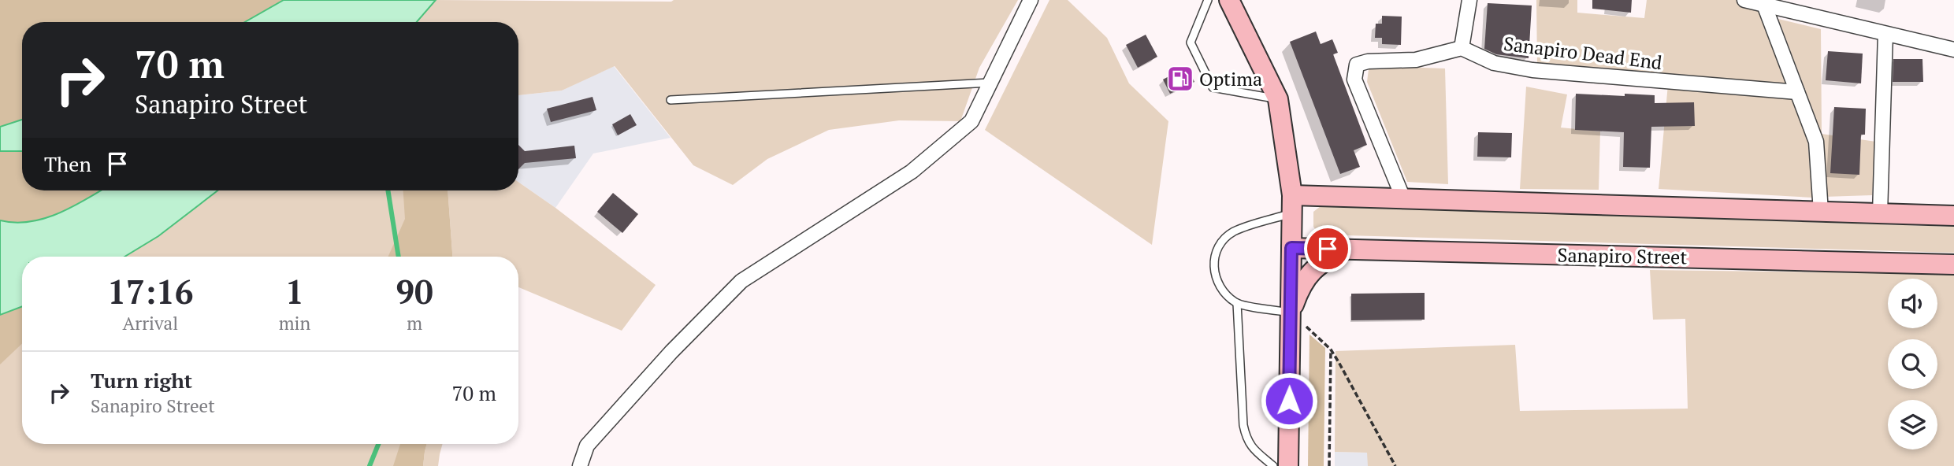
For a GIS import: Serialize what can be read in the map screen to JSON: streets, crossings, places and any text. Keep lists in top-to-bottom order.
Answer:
{
  "streets": {
    "main road": ["Sanapiro Street"],
    "street": ["Sanapiro Dead End"]
  },
  "places": {
    "fuel station": ["Optima"]
  },
  "page": {
    "turn": ["70 m", "Sanapiro Street"],
    "then": "Then",
    "eta": [
      "17:16",
      "Arrival",
      "1",
      "min",
      "90",
      "m"
    ],
    "list": [
      {
        "name": "Turn right",
        "note": "Sanapiro Street",
        "value": "70 m"
      }
    ]
  }
}
